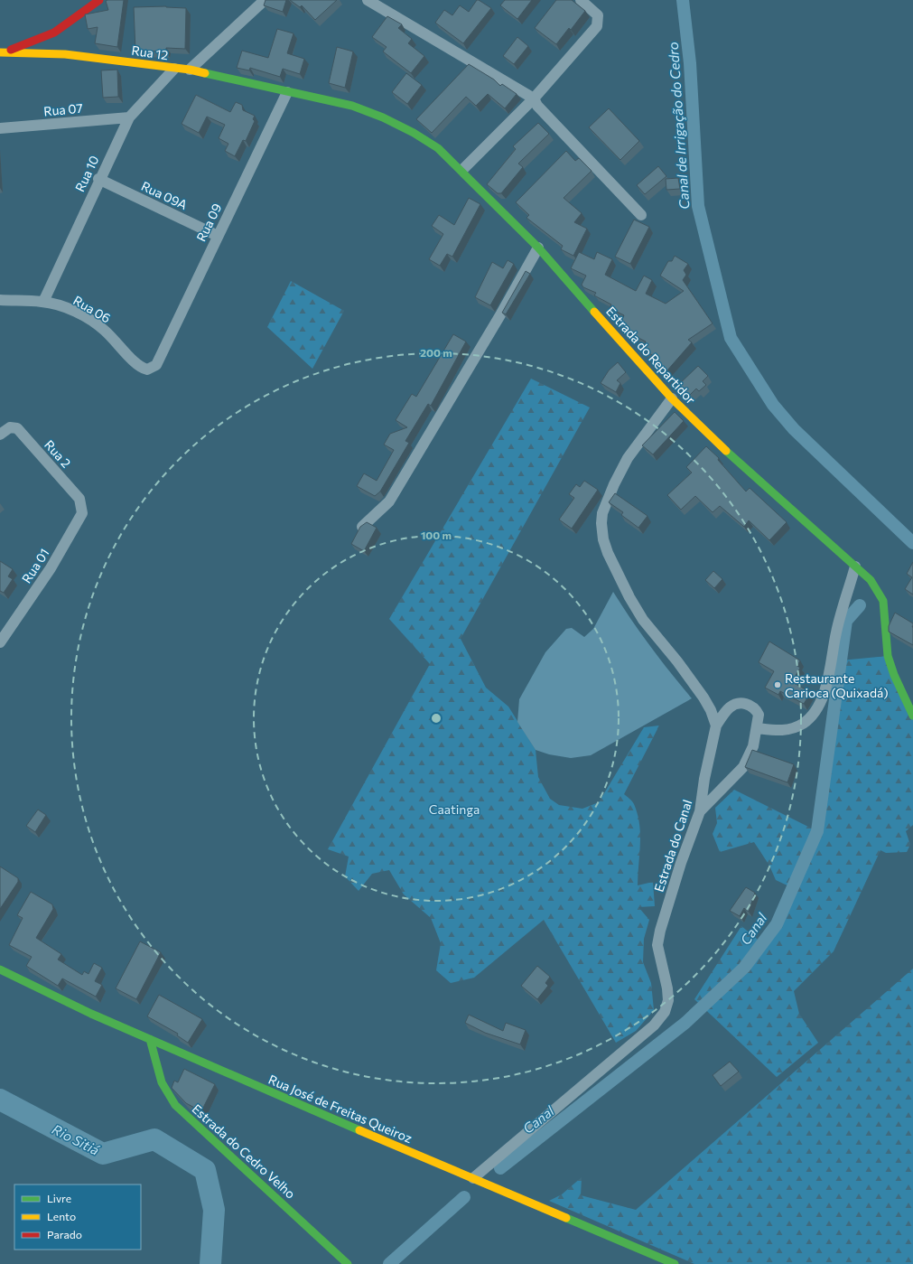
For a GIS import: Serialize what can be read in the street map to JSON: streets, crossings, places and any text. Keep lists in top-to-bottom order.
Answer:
{
  "streets": {
    "street": [
      "Rua 12",
      "Rua 07",
      "Rua 10",
      "Rua 09A",
      "Rua 09",
      "Rua 06",
      "Estrada do Repartidor",
      "Rua 2",
      "Rua 01",
      "Estrada do Canal",
      "Rua José de Freitas Queiroz",
      "Estrada do Cedro Velho"
    ]
  },
  "crossings": [
    ["Rua 12", "Rua 10"],
    ["Rua 12", "Rua 09"],
    ["Rua 12", "Estrada do Repartidor"],
    ["Rua 07", "Rua 10"],
    ["Rua 10", "Rua 09A"],
    ["Rua 10", "Rua 06"],
    ["Rua 09A", "Rua 09"],
    ["Rua 09", "Rua 06"],
    ["Rua 09", "Estrada do Repartidor"],
    ["Rua 2", "Rua 01"],
    ["Estrada do Canal", "Rua José de Freitas Queiroz"],
    ["Rua José de Freitas Queiroz", "Estrada do Cedro Velho"]
  ],
  "water": ["Canal de Irrigação do Cedro", "Canal", "Rio Sitiá"],
  "parks": ["Caatinga"],
  "places": ["Restaurante Carioca (Quixadá)"],
  "legend": ["Livre", "Lento", "Parado"],
  "rings": ["200 m", "100 m"]
}
